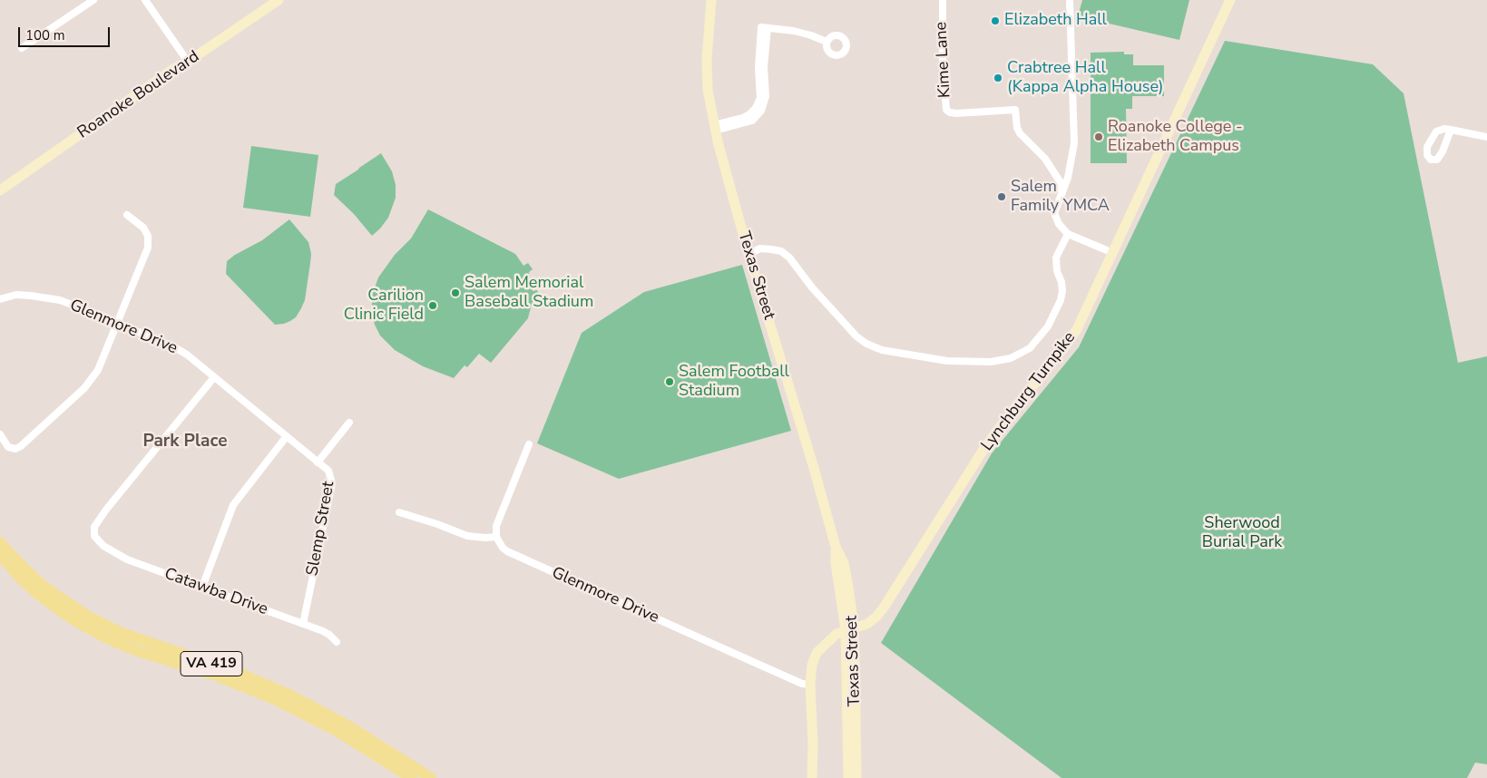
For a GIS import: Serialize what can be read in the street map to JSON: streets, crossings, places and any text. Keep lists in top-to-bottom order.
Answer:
{
  "streets": {
    "main road": [
      "Roanoke Boulevard",
      "Texas Street",
      "Lynchburg Turnpike",
      "VA 419"
    ],
    "street": [
      "Kime Lane",
      "Glenmore Drive",
      "Slemp Street",
      "Catawba Drive"
    ]
  },
  "crossings": [
    ["Texas Street", "Lynchburg Turnpike"],
    ["Glenmore Drive", "Lynchburg Turnpike"],
    ["Glenmore Drive", "Slemp Street"],
    ["Glenmore Drive", "Catawba Drive"],
    ["Slemp Street", "Catawba Drive"]
  ],
  "districts": ["Park Place"],
  "parks": ["Sherwood Burial Park"],
  "places": [
    "Elizabeth Hall",
    "Crabtree Hall (Kappa Alpha House)",
    "Roanoke College - Elizabeth Campus",
    "Salem Family YMCA",
    "Salem Memorial Baseball Stadium",
    "Carilion Clinic Field",
    "Salem Football Stadium"
  ],
  "scale_bar": "100 m"
}
